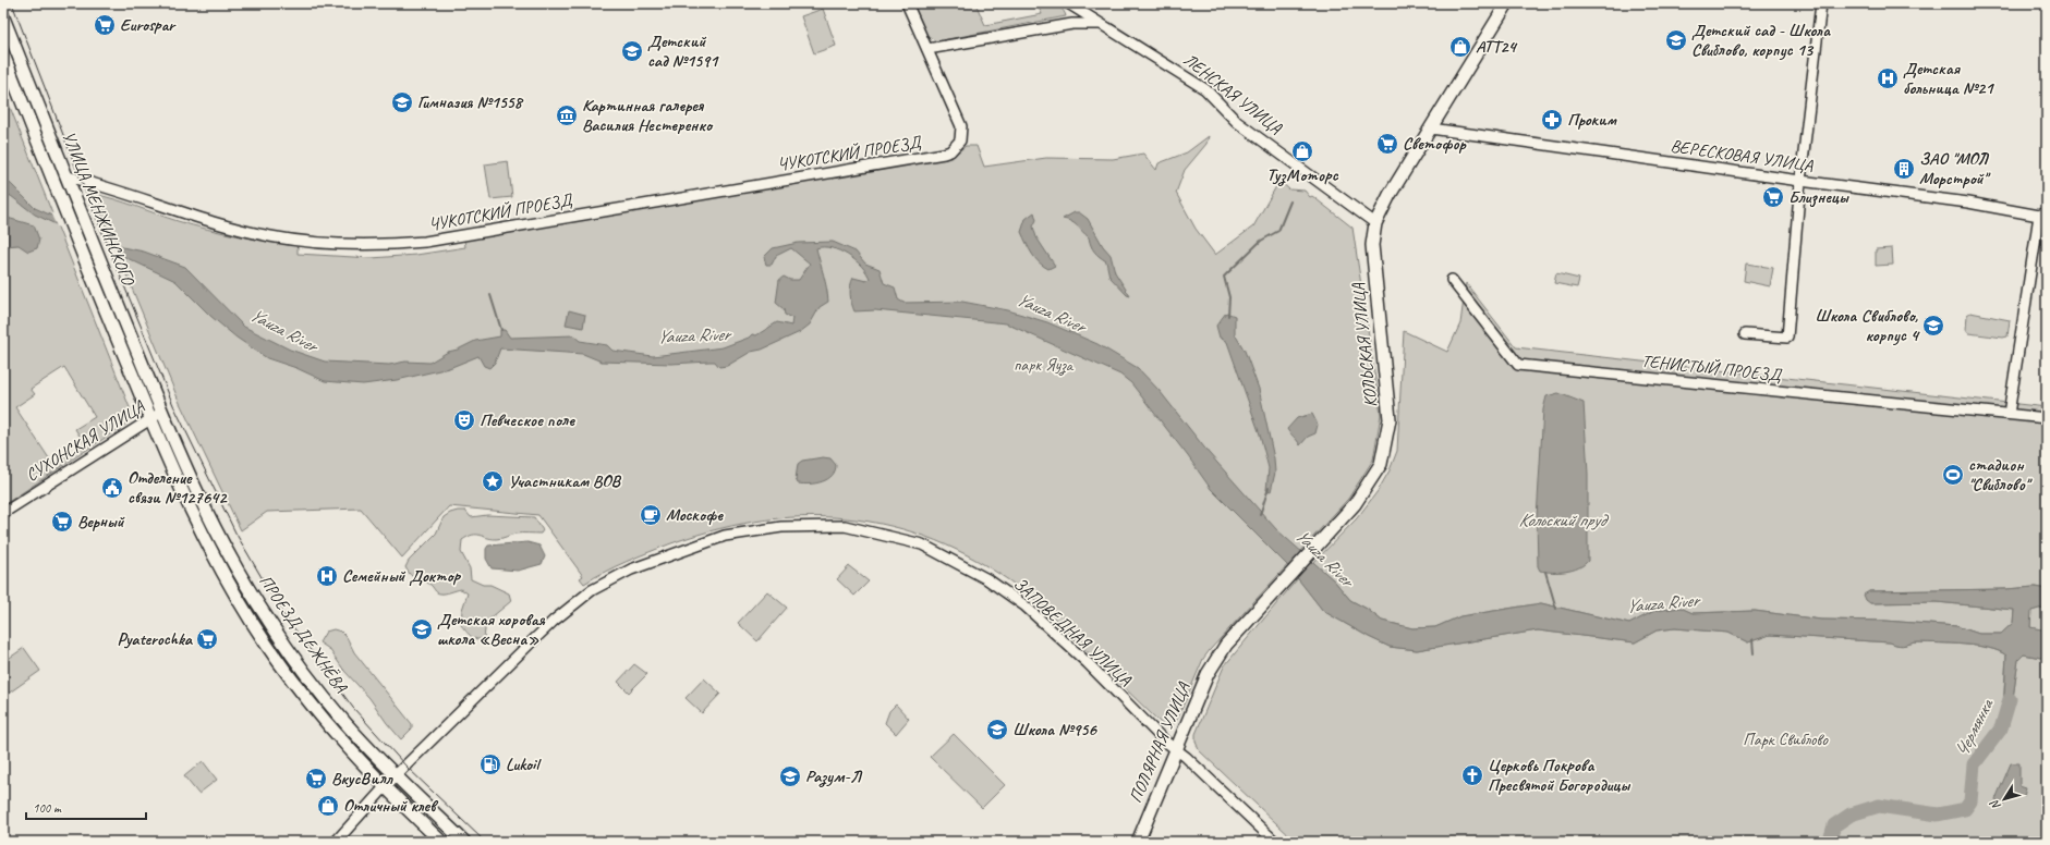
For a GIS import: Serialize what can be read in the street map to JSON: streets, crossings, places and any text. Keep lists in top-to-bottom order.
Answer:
{
  "streets": {
    "main road": [
      "УЛИЦА МЕНЖИНСКОГО",
      "КОЛЬСКАЯ УЛИЦА",
      "ПРОЕЗД ДЕЖНЁВА",
      "ПОЛЯРНАЯ УЛИЦА"
    ],
    "street": [
      "ЛЕНСКАЯ УЛИЦА",
      "ЧУКОТСКИЙ ПРОЕЗД",
      "ВЕРЕСКОВАЯ УЛИЦА",
      "ТЕНИСТЫЙ ПРОЕЗД",
      "СУХОНСКАЯ УЛИЦА",
      "ЗАПОВЕДНАЯ УЛИЦА"
    ]
  },
  "crossings": [
    ["ЛЕНСКАЯ УЛИЦА", "КОЛЬСКАЯ УЛИЦА"],
    ["ЧУКОТСКИЙ ПРОЕЗД", "УЛИЦА МЕНЖИНСКОГО"],
    ["ВЕРЕСКОВАЯ УЛИЦА", "КОЛЬСКАЯ УЛИЦА"],
    ["УЛИЦА МЕНЖИНСКОГО", "СУХОНСКАЯ УЛИЦА"],
    ["УЛИЦА МЕНЖИНСКОГО", "ПРОЕЗД ДЕЖНЁВА"],
    ["КОЛЬСКАЯ УЛИЦА", "ПОЛЯРНАЯ УЛИЦА"],
    ["СУХОНСКАЯ УЛИЦА", "ПРОЕЗД ДЕЖНЁВА"],
    ["ЗАПОВЕДНАЯ УЛИЦА", "ПРОЕЗД ДЕЖНЁВА"],
    ["ЗАПОВЕДНАЯ УЛИЦА", "ПОЛЯРНАЯ УЛИЦА"]
  ],
  "water": ["Yauza River", "Кольский пруд", "Чермянка"],
  "parks": ["парк Яуза", "Парк Свиблово"],
  "places": {
    "supermarket": [
      "Eurospar",
      "Светофор",
      "Близнецы",
      "Верный",
      "Pyaterochka",
      "ВкусВилл"
    ],
    "school or university": [
      "Детский сад - Школа Свиблово, корпус 13",
      "Детский сад №1591",
      "Гимназия №1558",
      "Школа Свиблово, корпус 4",
      "Детская хоровая школа «Весна»",
      "Школа №956",
      "Разум-Л"
    ],
    "shop": ["АТТ24", "ТузМоторс", "Отличный клев"],
    "hospital": ["Детская больница №21", "Семейный Доктор"],
    "museum": ["Картинная галерея Василия Нестеренко"],
    "pharmacy": ["Проким"],
    "building": ["ЗАО \"МОЛ Морстрой\""],
    "theatre": ["Певческое поле"],
    "sports": ["стадион \"Свиблово\""],
    "place": ["Участникам ВОВ"],
    "public building": ["Отделение связи №127642"],
    "cafe": ["Москофе"],
    "fuel station": ["Lukoil"],
    "church": ["Церковь Покрова Пресвятой Богородицы"]
  },
  "scale_bar": "100 m",
  "north": "bottom left"
}
